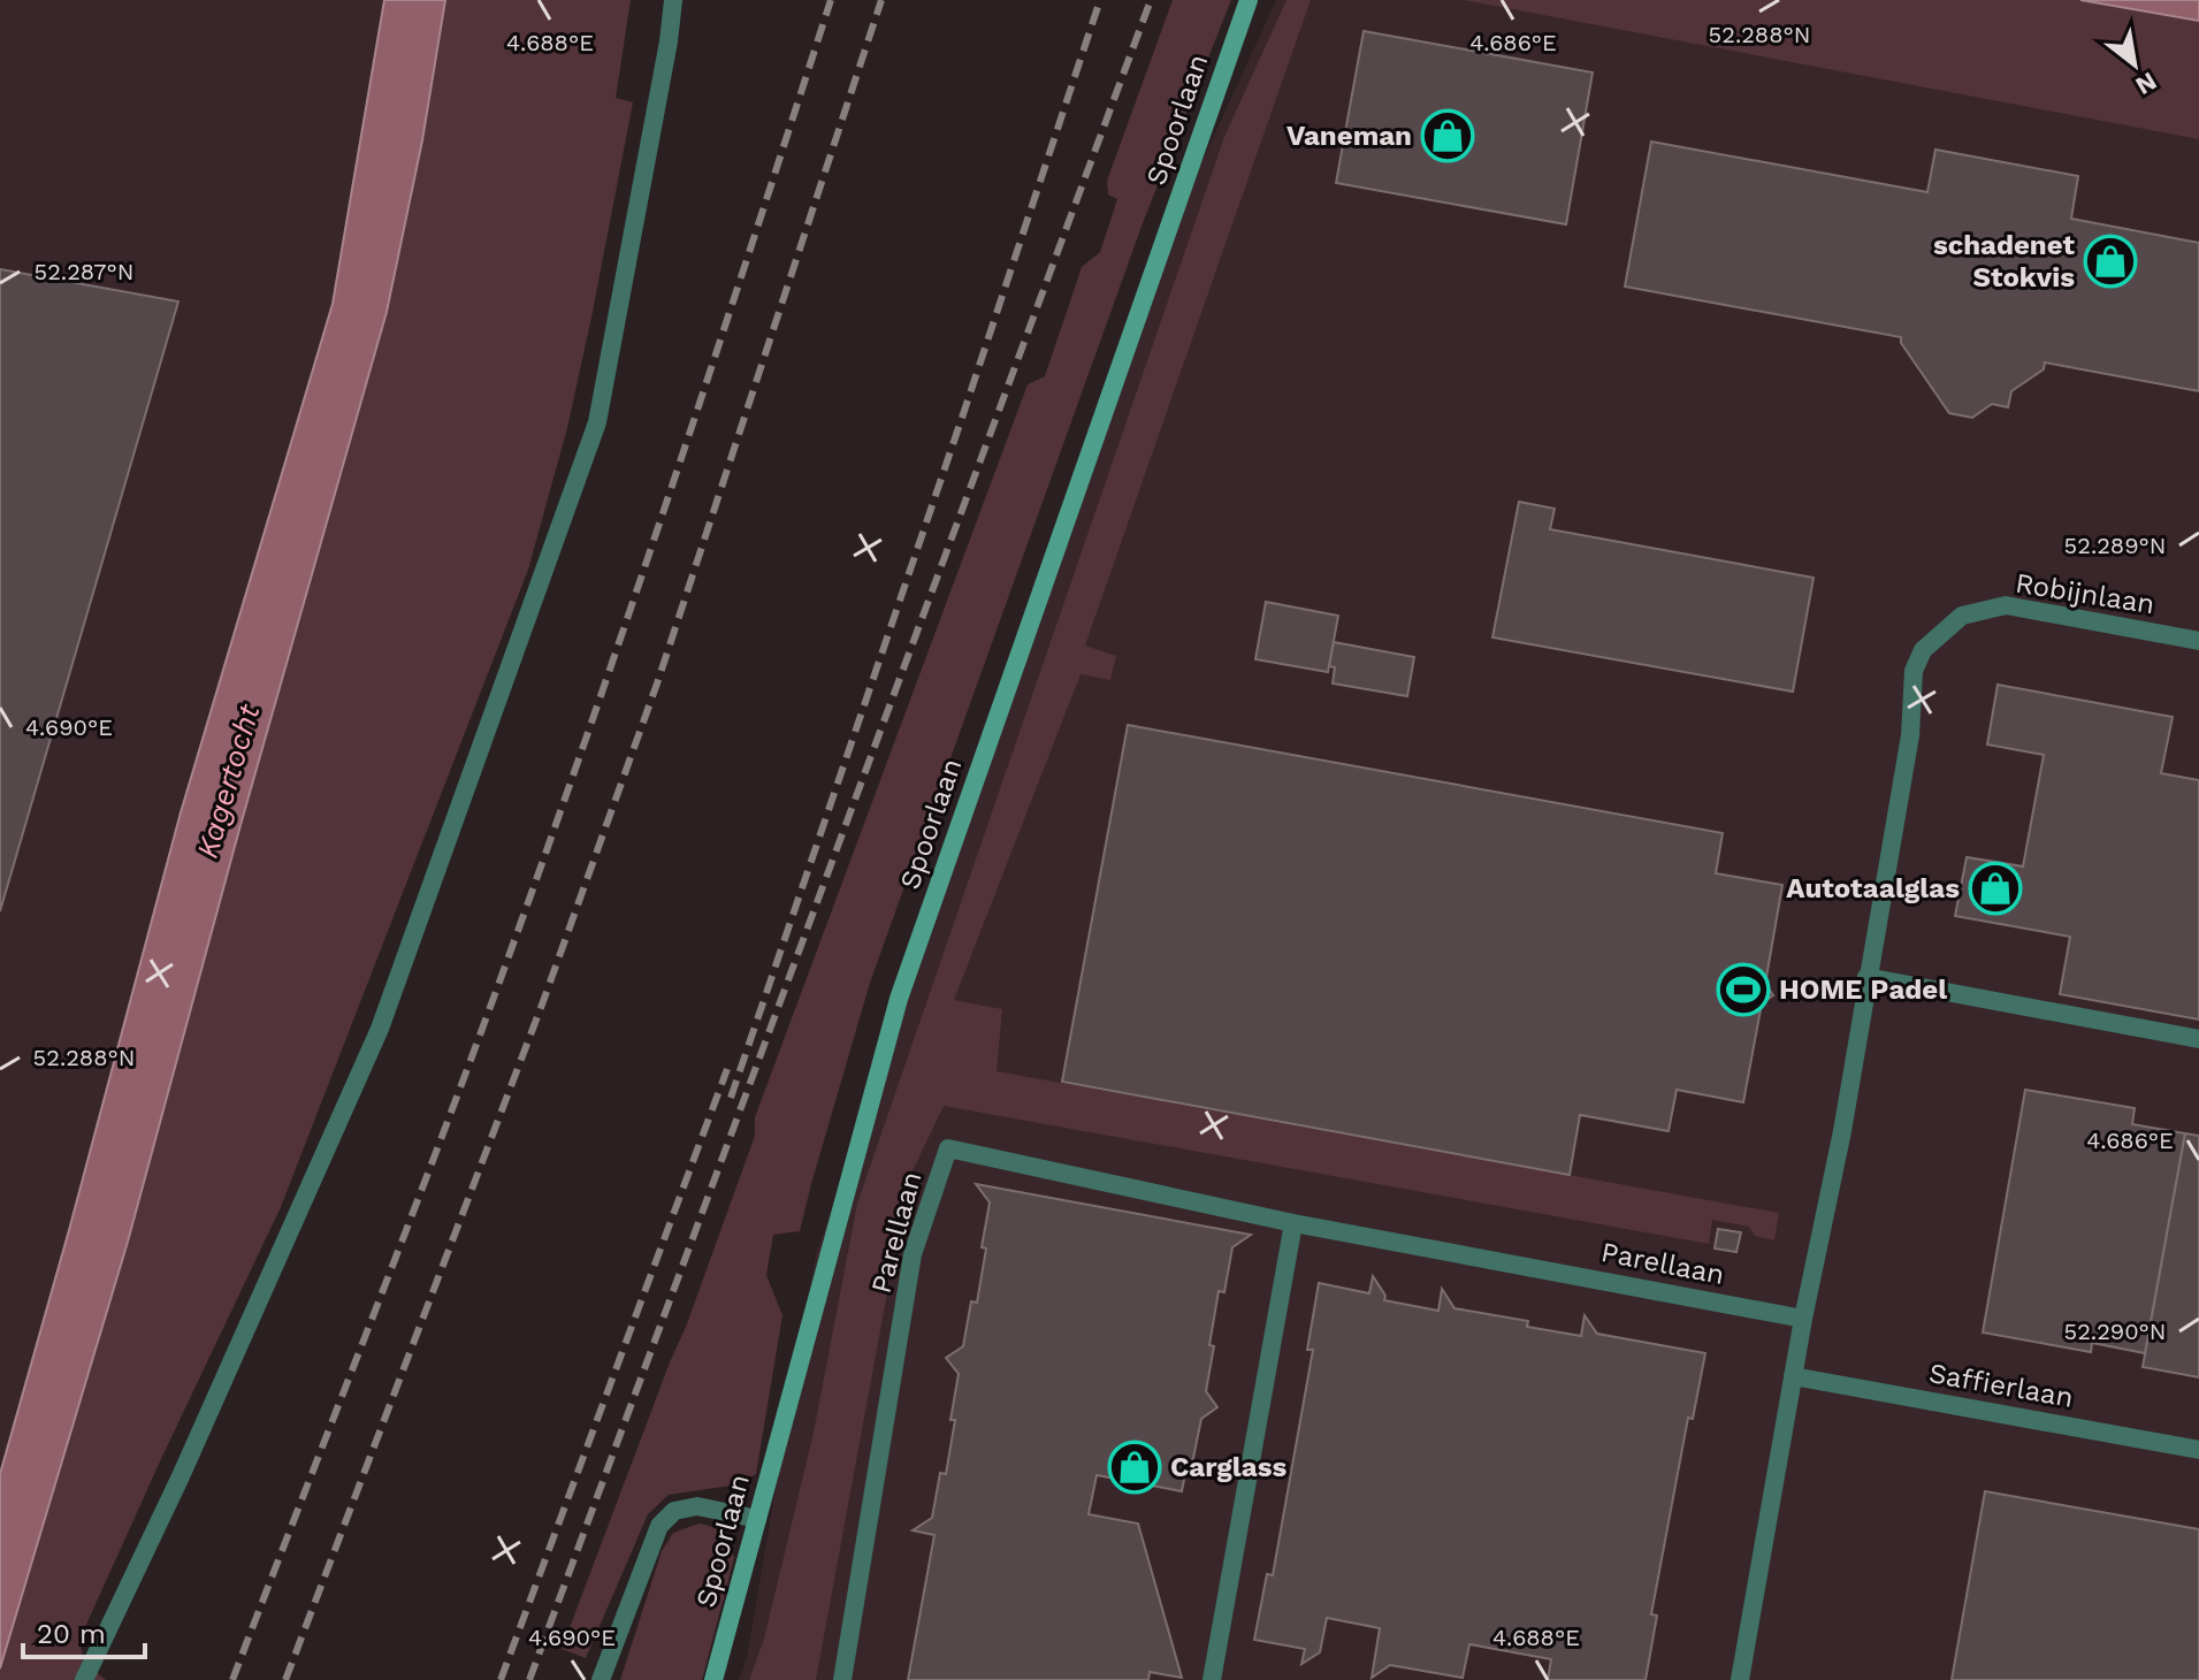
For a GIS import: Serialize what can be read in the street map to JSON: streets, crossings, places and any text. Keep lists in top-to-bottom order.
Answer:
{
  "streets": {
    "main road": ["Spoorlaan"],
    "street": ["Robijnlaan", "Parellaan", "Saffierlaan"]
  },
  "water": ["Kagertocht"],
  "places": {
    "shop": [
      "Vaneman",
      "schadenet Stokvis",
      "Autotaalglas",
      "Carglass"
    ],
    "sports": ["HOME Padel"]
  },
  "scale_bar": "20 m",
  "north": "bottom right",
  "coordinates": [
    "52.288°N",
    "4.688°E",
    "4.686°E",
    "52.287°N",
    "52.289°N",
    "4.690°E",
    "52.290°N"
  ]
}
